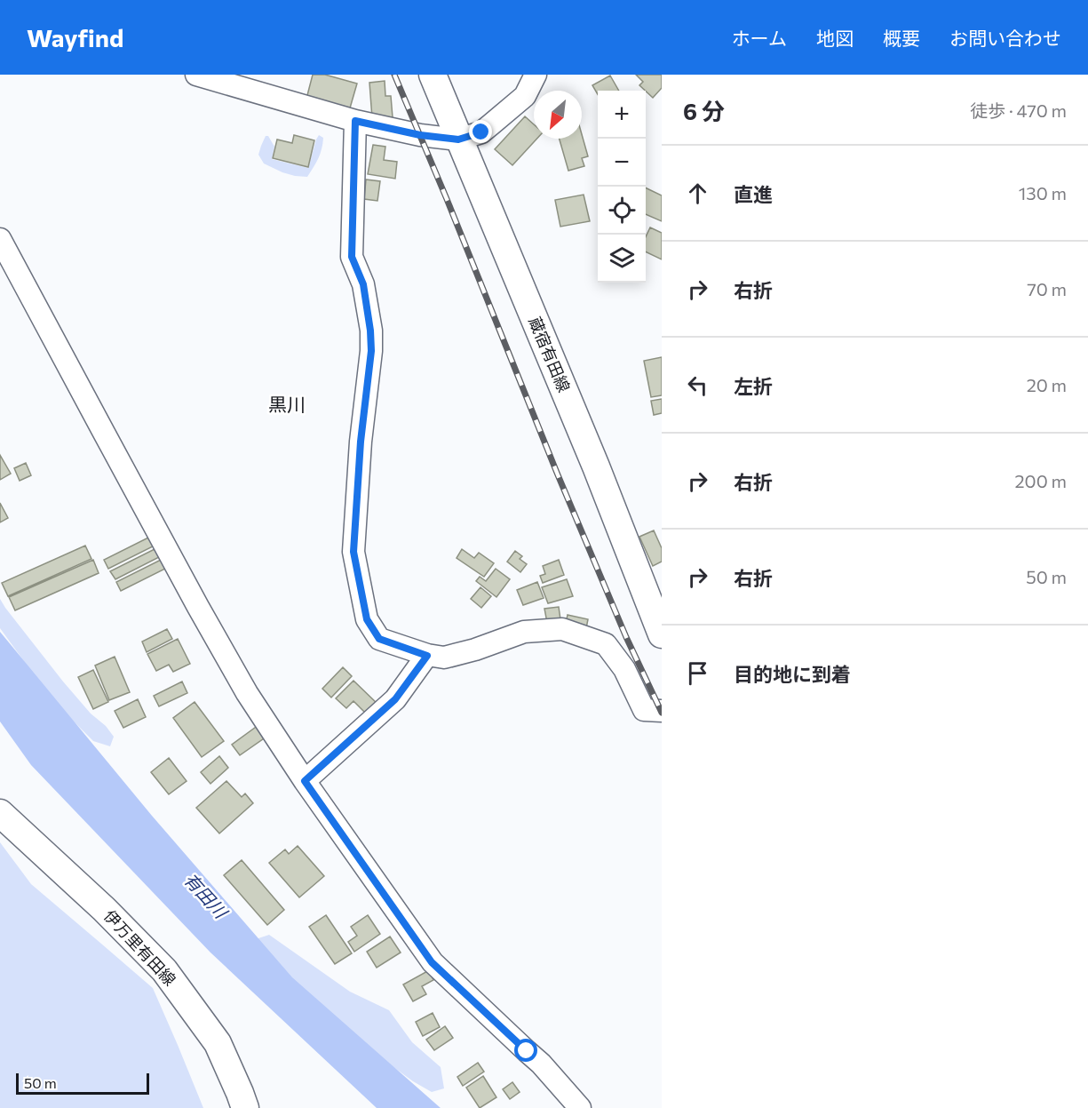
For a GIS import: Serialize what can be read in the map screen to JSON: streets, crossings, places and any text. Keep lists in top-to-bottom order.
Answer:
{
  "streets": {
    "main road": ["蔵宿有田線", "伊万里有田線"]
  },
  "districts": ["黒川"],
  "water": ["有田川"],
  "scale_bar": "50 m",
  "north": "bottom left",
  "page": {
    "header": "Wayfind",
    "nav": [
      "ホーム",
      "地図",
      "概要",
      "お問い合わせ"
    ],
    "heading": ["6 分", "徒歩 · 470 m"],
    "map_buttons": ["+", "−"],
    "list": [
      ["直進", "130 m"],
      ["右折", "70 m"],
      ["左折", "20 m"],
      ["右折", "200 m"],
      ["右折", "50 m"],
      "目的地に到着"
    ],
    "scale": "50 m"
  }
}
